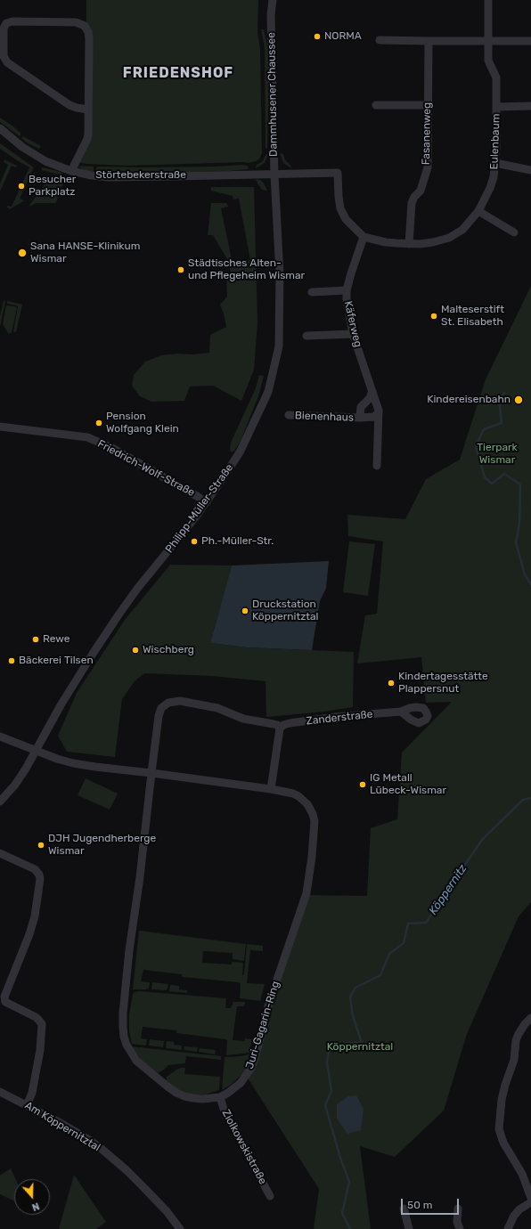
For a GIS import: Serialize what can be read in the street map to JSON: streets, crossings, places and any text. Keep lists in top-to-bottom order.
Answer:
{
  "streets": {
    "street": [
      "Dammhusener Chaussee",
      "Fasanenweg",
      "Eulenbaum",
      "Störtebekerstraße",
      "Käferweg",
      "Bienenhaus",
      "Friedrich-Wolf-Straße",
      "Philipp-Müller-Straße",
      "Zanderstraße",
      "Juri-Gagarin-Ring",
      "Am Köppernitztal",
      "Ziolkowskistraße"
    ]
  },
  "crossings": [
    ["Dammhusener Chaussee", "Eulenbaum"],
    ["Dammhusener Chaussee", "Störtebekerstraße"],
    ["Dammhusener Chaussee", "Philipp-Müller-Straße"],
    ["Fasanenweg", "Eulenbaum"],
    ["Eulenbaum", "Störtebekerstraße"],
    ["Eulenbaum", "Käferweg"],
    ["Eulenbaum", "Philipp-Müller-Straße"],
    ["Störtebekerstraße", "Philipp-Müller-Straße"],
    ["Friedrich-Wolf-Straße", "Philipp-Müller-Straße"],
    ["Philipp-Müller-Straße", "Juri-Gagarin-Ring"],
    ["Juri-Gagarin-Ring", "Ziolkowskistraße"]
  ],
  "districts": ["FRIEDENSHOF"],
  "water": ["Köppernitz"],
  "parks": ["Tierpark Wismar", "Köppernitztal"],
  "places": [
    "NORMA",
    "Besucher Parkplatz",
    "Sana HANSE-Klinikum Wismar",
    "Städtisches Alten- und Pflegeheim Wismar",
    "Malteserstift St. Elisabeth",
    "Kindereisenbahn",
    "Pension Wolfgang Klein",
    "Ph.-Müller-Str.",
    "Druckstation Köppernitztal",
    "Rewe",
    "Wischberg",
    "Bäckerei Tilsen",
    "Kindertagesstätte Plappersnut",
    "IG Metall Lübeck-Wismar",
    "DJH Jugendherberge Wismar"
  ],
  "scale_bar": "50 m",
  "north": "bottom"
}
